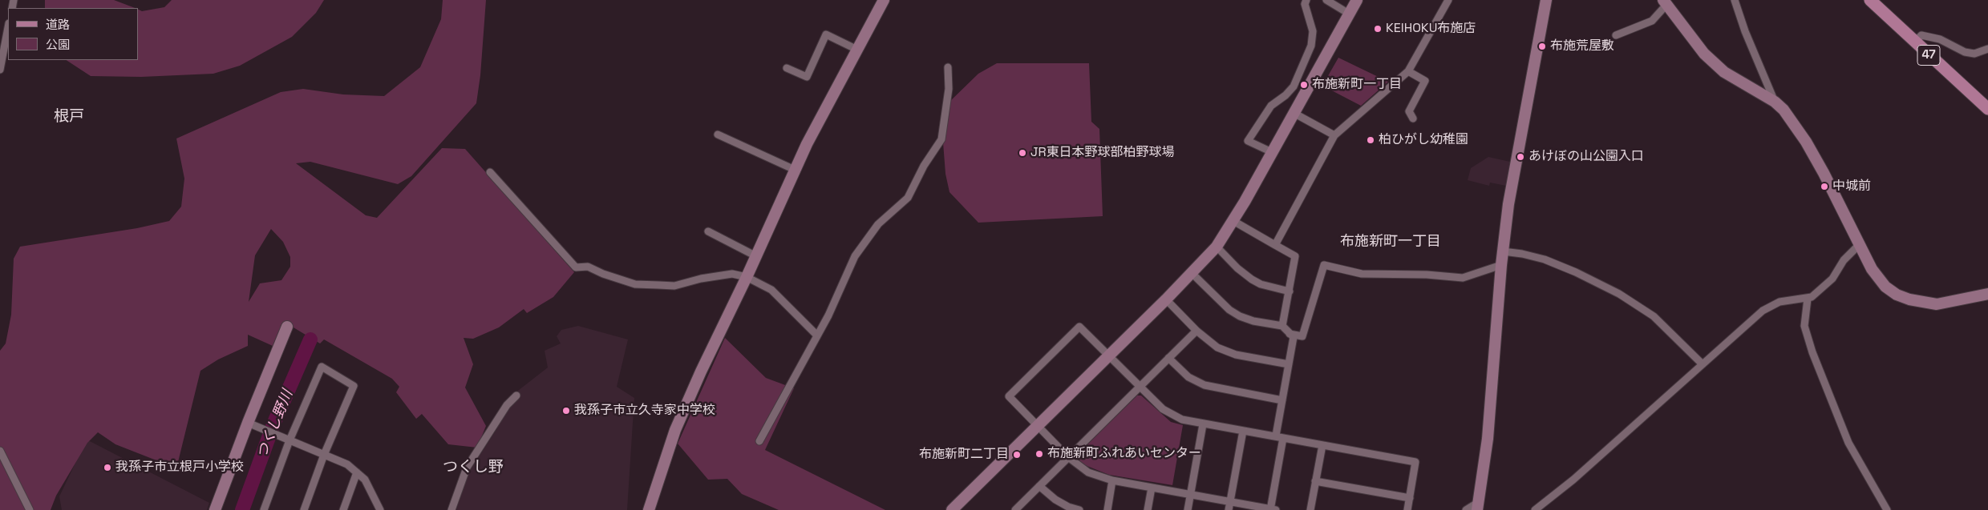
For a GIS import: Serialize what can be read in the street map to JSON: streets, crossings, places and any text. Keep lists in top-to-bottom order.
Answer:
{
  "streets": {
    "main road": ["47"]
  },
  "districts": ["根戸", "布施新町一丁目", "つくし野"],
  "water": ["つくし野川"],
  "places": [
    "KEIHOKU布施店",
    "布施荒屋敷",
    "布施新町一丁目",
    "柏ひがし幼稚園",
    "JR東日本野球部柏野球場",
    "あけぼの山公園入口",
    "中城前",
    "我孫子市立久寺家中学校",
    "布施新町ふれあいセンター",
    "布施新町二丁目",
    "我孫子市立根戸小学校"
  ],
  "legend": ["道路", "公園"]
}
